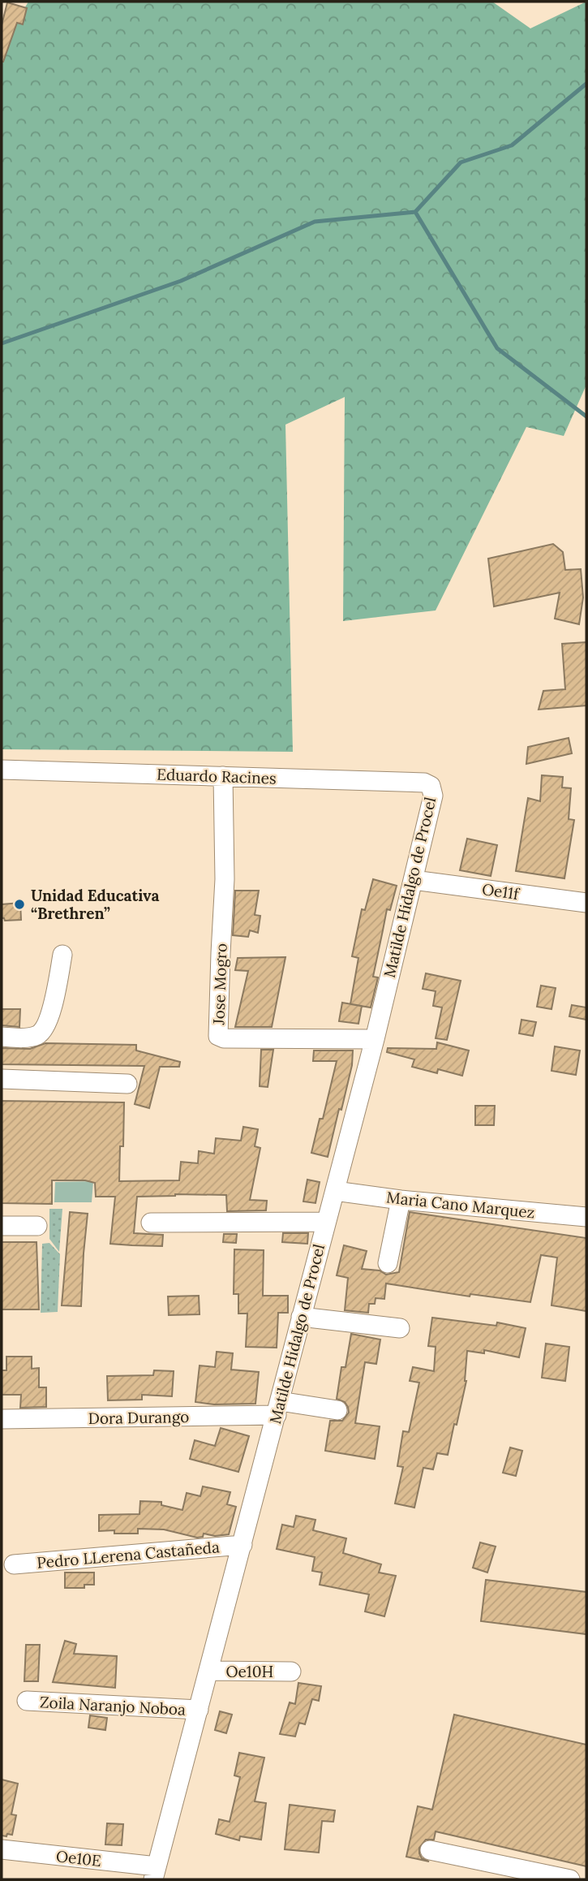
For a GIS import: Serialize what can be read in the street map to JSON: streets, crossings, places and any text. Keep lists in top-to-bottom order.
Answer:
{
  "streets": {
    "street": [
      "Eduardo Racines",
      "Matilde Hidalgo de Procel",
      "Oe11f",
      "Jose Mogro",
      "Maria Cano Marquez",
      "Dora Durango",
      "Pedro LLerena Castañeda",
      "Oe10H",
      "Zoila Naranjo Noboa",
      "Oe10E"
    ]
  },
  "crossings": [
    ["Eduardo Racines", "Matilde Hidalgo de Procel"],
    ["Eduardo Racines", "Jose Mogro"],
    ["Matilde Hidalgo de Procel", "Oe11f"],
    ["Matilde Hidalgo de Procel", "Jose Mogro"],
    ["Matilde Hidalgo de Procel", "Maria Cano Marquez"],
    ["Matilde Hidalgo de Procel", "Dora Durango"],
    ["Matilde Hidalgo de Procel", "Pedro LLerena Castañeda"],
    ["Matilde Hidalgo de Procel", "Oe10H"],
    ["Matilde Hidalgo de Procel", "Zoila Naranjo Noboa"],
    ["Matilde Hidalgo de Procel", "Oe10E"]
  ],
  "places": ["Unidad Educativa “Brethren”"]
}
